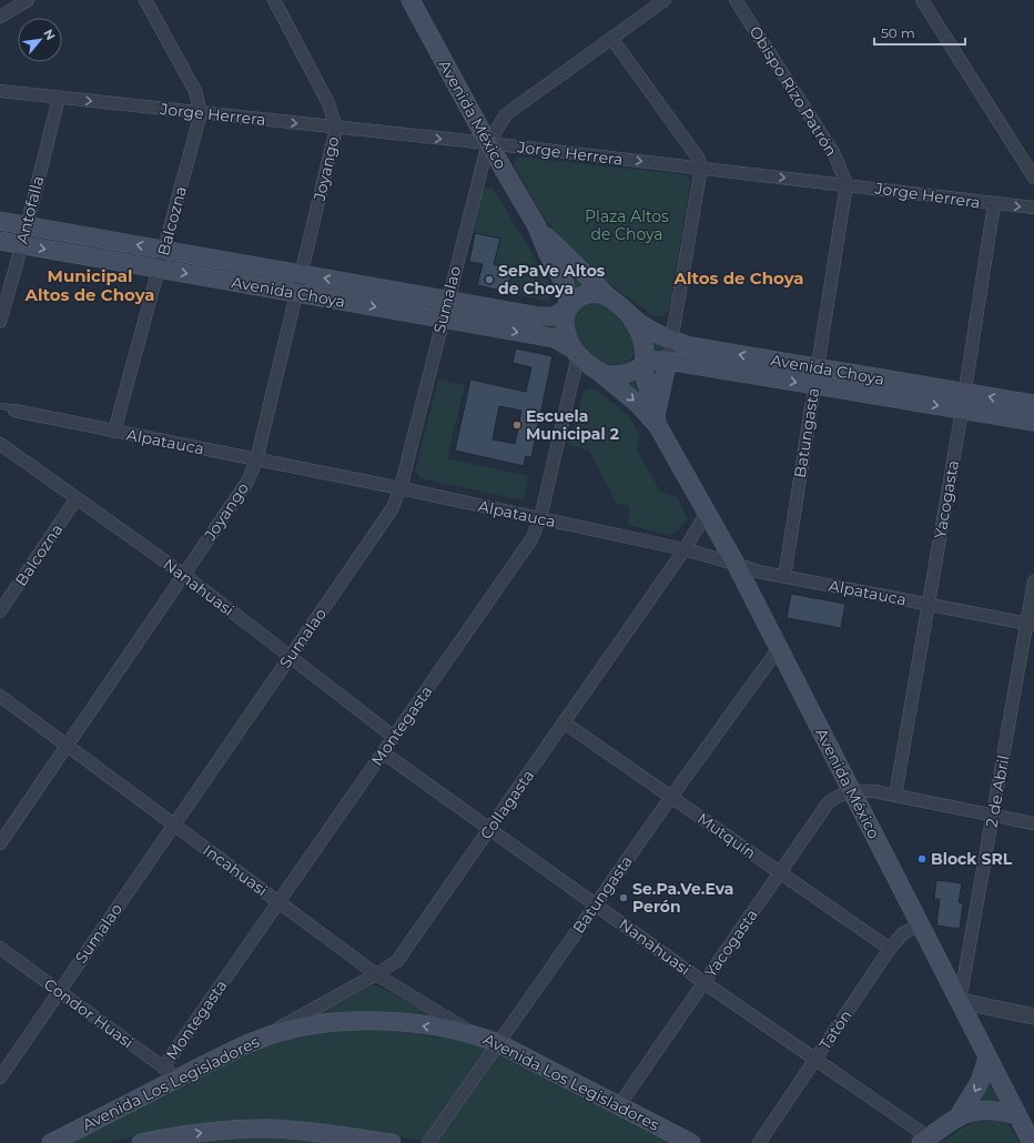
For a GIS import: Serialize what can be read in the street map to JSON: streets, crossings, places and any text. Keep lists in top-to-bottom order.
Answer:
{
  "streets": {
    "main road": ["Avenida México", "Avenida Choya", "Avenida Los Legisladores"],
    "street": [
      "Obispo Rizo Patrón",
      "Jorge Herrera",
      "Joyango",
      "Antofalla",
      "Balcozna",
      "Sumalao",
      "Batungasta",
      "Alpatauca",
      "Yacogasta",
      "Nanahuasi",
      "Montegasta",
      "2 de Abril",
      "Collagasta",
      "Mutquín",
      "Incahuasi",
      "Condor Huasi",
      "Tatón"
    ]
  },
  "crossings": [
    ["Obispo Rizo Patrón", "Jorge Herrera"],
    ["Obispo Rizo Patrón", "Batungasta"],
    ["Jorge Herrera", "Avenida México"],
    ["Jorge Herrera", "Joyango"],
    ["Jorge Herrera", "Antofalla"],
    ["Jorge Herrera", "Balcozna"],
    ["Jorge Herrera", "Sumalao"],
    ["Jorge Herrera", "Batungasta"],
    ["Jorge Herrera", "Yacogasta"],
    ["Avenida México", "Avenida Choya"],
    ["Avenida México", "Sumalao"],
    ["Avenida México", "Batungasta"],
    ["Avenida México", "Alpatauca"],
    ["Avenida México", "Yacogasta"],
    ["Avenida México", "Montegasta"],
    ["Avenida México", "2 de Abril"],
    ["Avenida México", "Collagasta"],
    ["Avenida México", "Tatón"],
    ["Joyango", "Avenida Choya"],
    ["Joyango", "Alpatauca"],
    ["Joyango", "Nanahuasi"],
    ["Joyango", "Incahuasi"],
    ["Antofalla", "Avenida Choya"],
    ["Balcozna", "Avenida Choya"],
    ["Balcozna", "Alpatauca"],
    ["Balcozna", "Nanahuasi"],
    ["Avenida Choya", "Sumalao"],
    ["Avenida Choya", "Batungasta"],
    ["Avenida Choya", "Yacogasta"],
    ["Avenida Choya", "Montegasta"],
    ["Sumalao", "Alpatauca"],
    ["Sumalao", "Nanahuasi"],
    ["Sumalao", "Incahuasi"],
    ["Sumalao", "Condor Huasi"],
    ["Batungasta", "Alpatauca"],
    ["Batungasta", "Nanahuasi"],
    ["Batungasta", "Mutquín"],
    ["Batungasta", "Avenida Los Legisladores"],
    ["Alpatauca", "Yacogasta"],
    ["Alpatauca", "Montegasta"],
    ["Alpatauca", "2 de Abril"],
    ["Alpatauca", "Collagasta"],
    ["Yacogasta", "Nanahuasi"],
    ["Yacogasta", "Mutquín"],
    ["Yacogasta", "Avenida Los Legisladores"],
    ["Nanahuasi", "Montegasta"],
    ["Nanahuasi", "Collagasta"],
    ["Nanahuasi", "Tatón"],
    ["Montegasta", "Incahuasi"],
    ["Montegasta", "Condor Huasi"],
    ["Collagasta", "Mutquín"],
    ["Collagasta", "Incahuasi"],
    ["Collagasta", "Avenida Los Legisladores"],
    ["Mutquín", "Tatón"],
    ["Incahuasi", "Avenida Los Legisladores"],
    ["Condor Huasi", "Avenida Los Legisladores"]
  ],
  "one_way": ["Jorge Herrera"],
  "districts": ["Municipal Altos de Choya", "Altos de Choya"],
  "parks": ["Plaza Altos de Choya"],
  "places": [
    "SePaVe Altos de Choya",
    "Escuela Municipal 2",
    "Block SRL",
    "Se.Pa.Ve.Eva Perón"
  ],
  "scale_bar": "50 m",
  "north": "top right"
}
